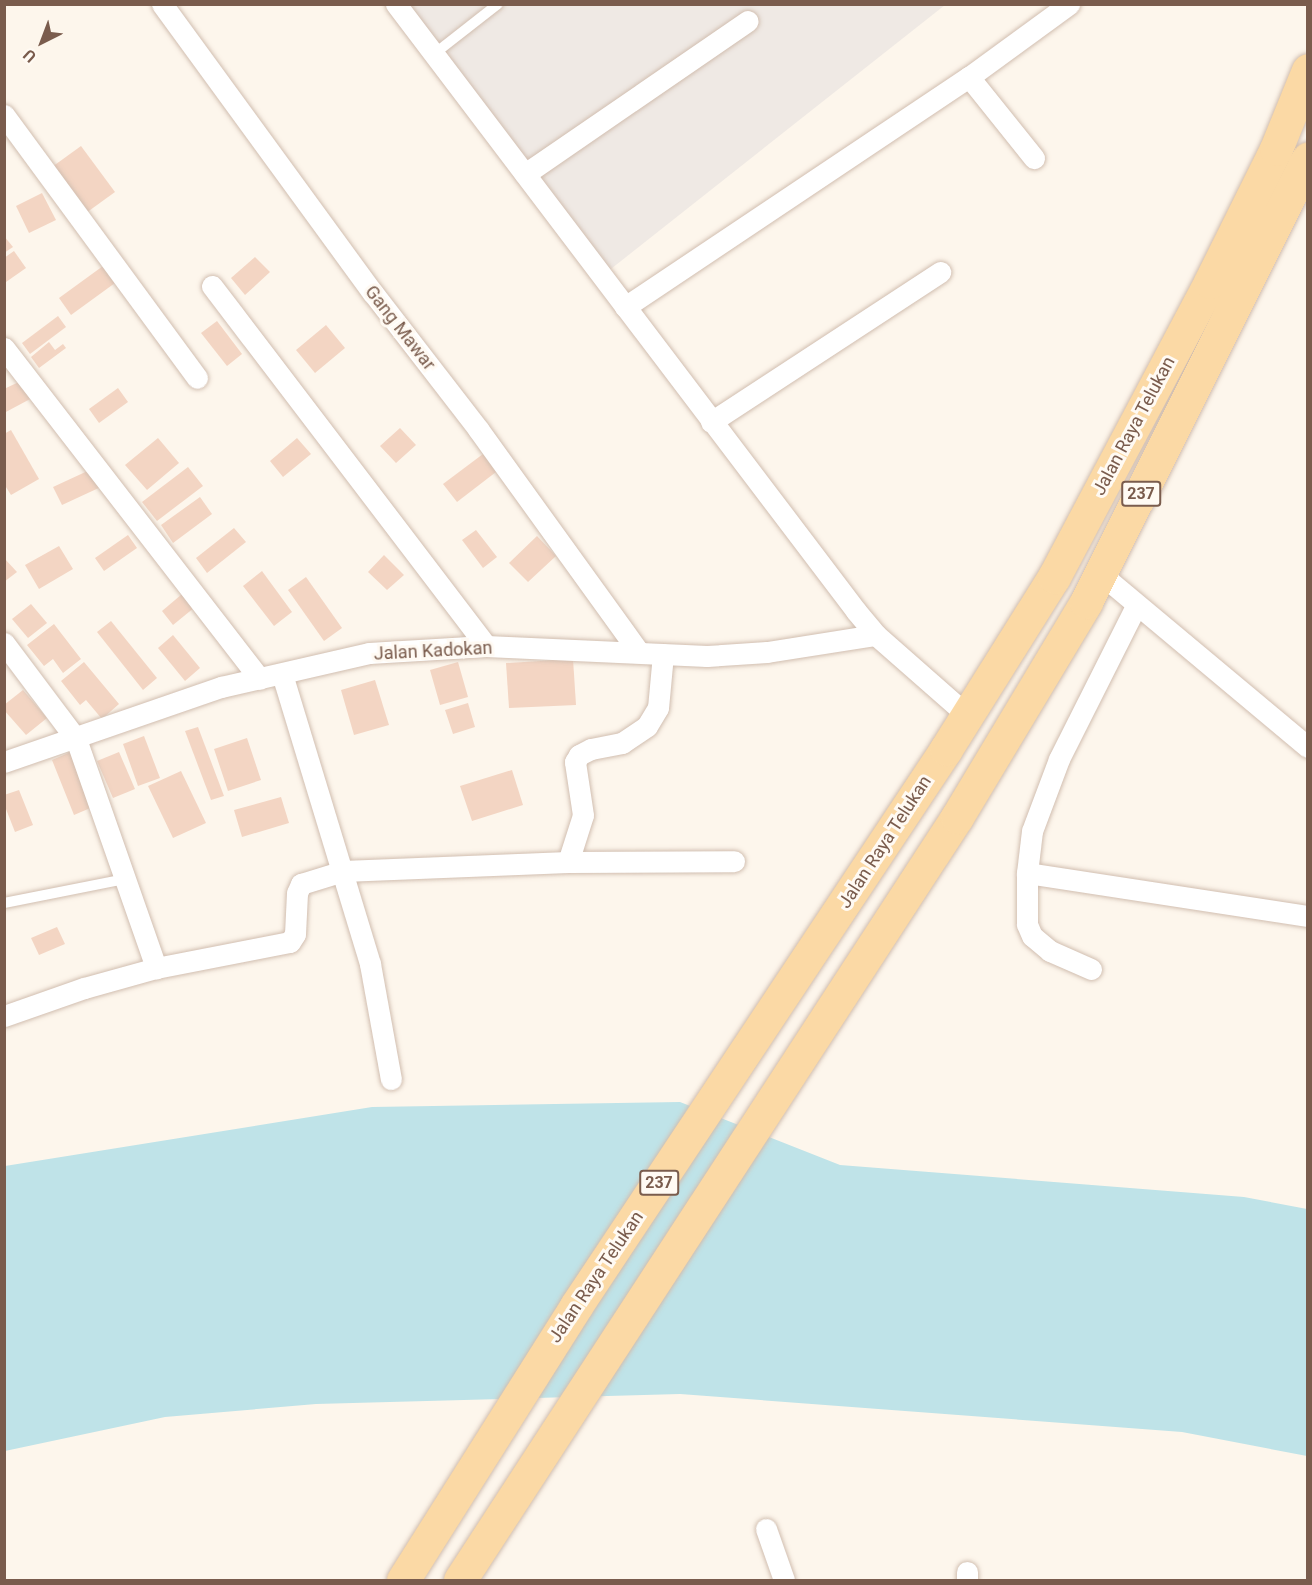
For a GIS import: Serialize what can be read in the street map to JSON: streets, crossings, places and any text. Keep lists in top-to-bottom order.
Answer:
{
  "streets": {
    "main road": ["Jalan Raya Telukan", "237"],
    "street": ["Gang Mawar", "Jalan Kadokan"]
  },
  "crossings": [
    ["Gang Mawar", "Jalan Kadokan"]
  ],
  "north": "bottom left"
}
